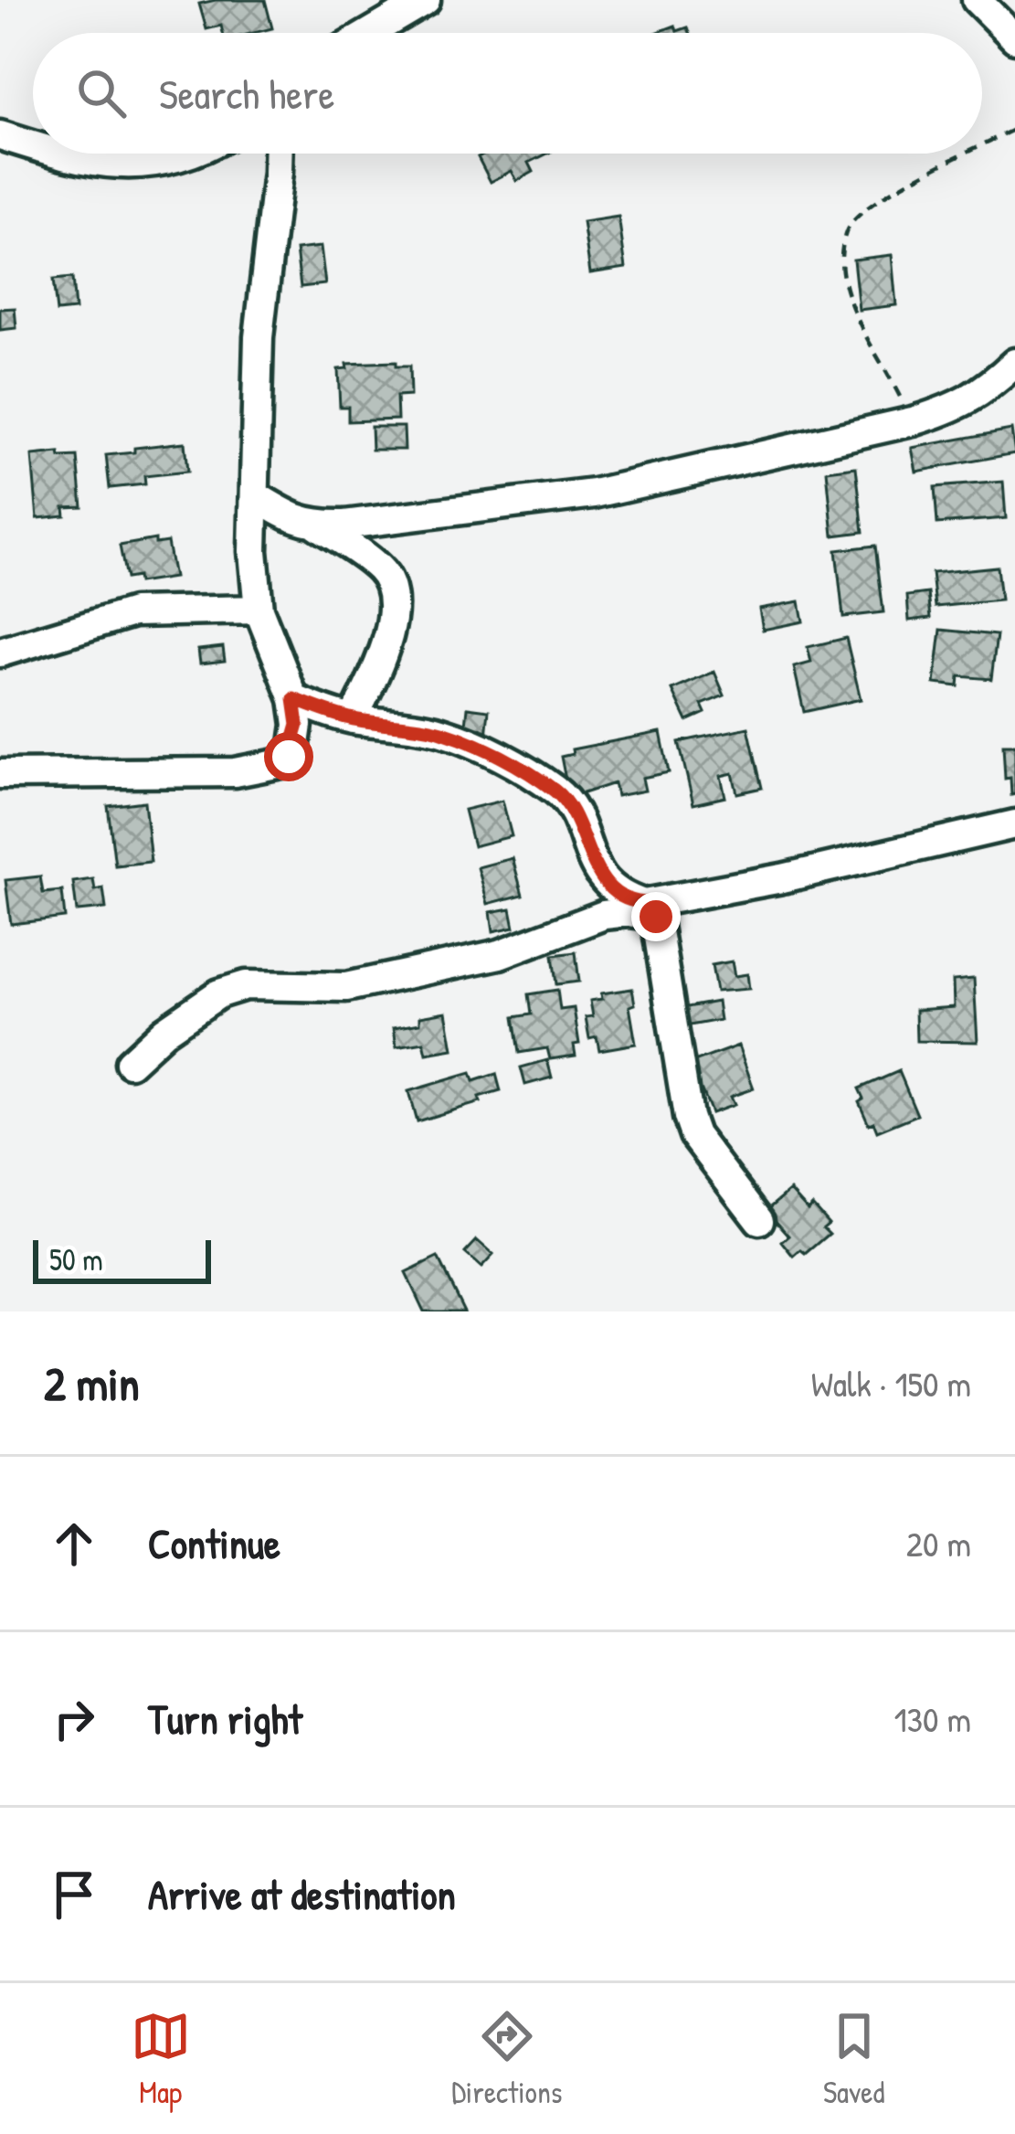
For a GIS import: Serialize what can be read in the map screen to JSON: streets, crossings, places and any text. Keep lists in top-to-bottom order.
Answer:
{
  "scale_bar": "50 m",
  "page": {
    "search": "Search here",
    "scale": "50 m",
    "heading": ["2 min", "Walk · 150 m"],
    "list": [
      ["Continue", "20 m"],
      ["Turn right", "130 m"],
      "Arrive at destination"
    ],
    "nav": ["Map", "Directions", "Saved"]
  }
}
